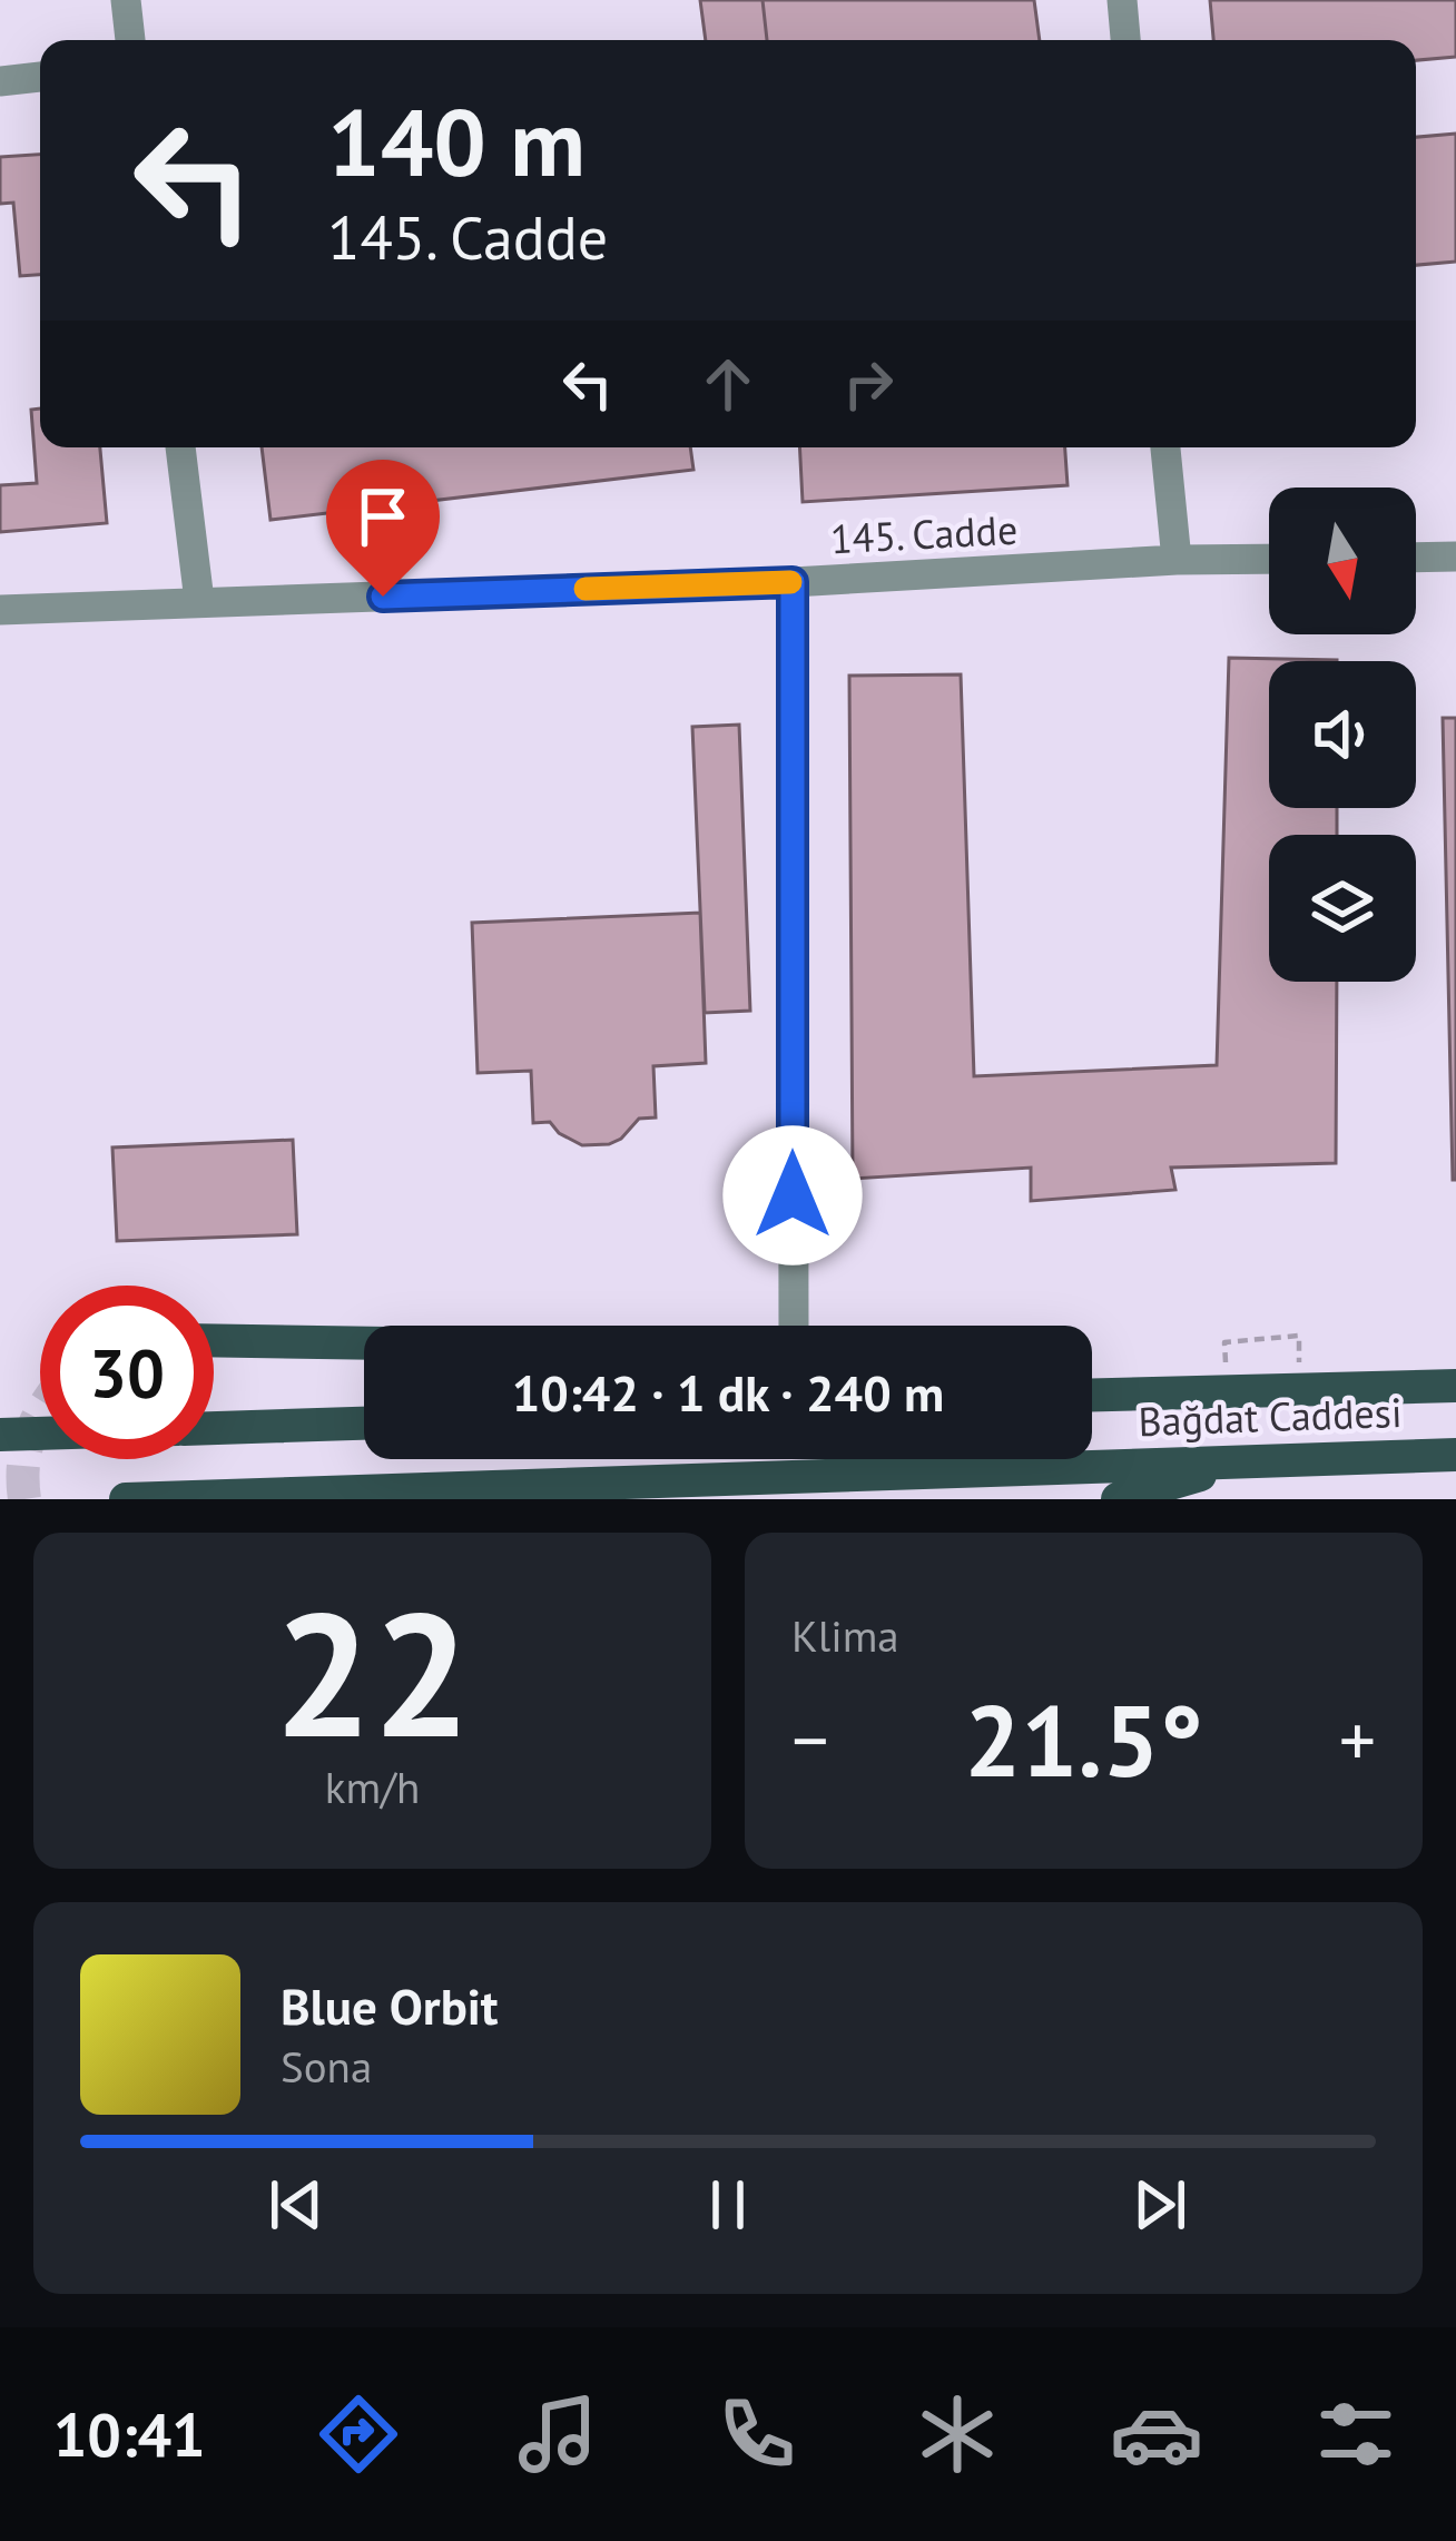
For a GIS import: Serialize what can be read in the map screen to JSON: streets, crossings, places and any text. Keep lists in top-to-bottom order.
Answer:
{
  "streets": {
    "main road": ["Bağdat Caddesi"],
    "street": ["145. Cadde"]
  },
  "north": "bottom",
  "page": {
    "turn": ["140 m", "145. Cadde"],
    "limit": "30",
    "trip": "10:42 · 1 dk · 240 m",
    "tile": [
      ["22", "km/h"],
      "Klima"
    ],
    "heat": ["−", "21.5°", "+"],
    "song": ["Blue Orbit", "Sona"],
    "tabs": "10:41"
  }
}
